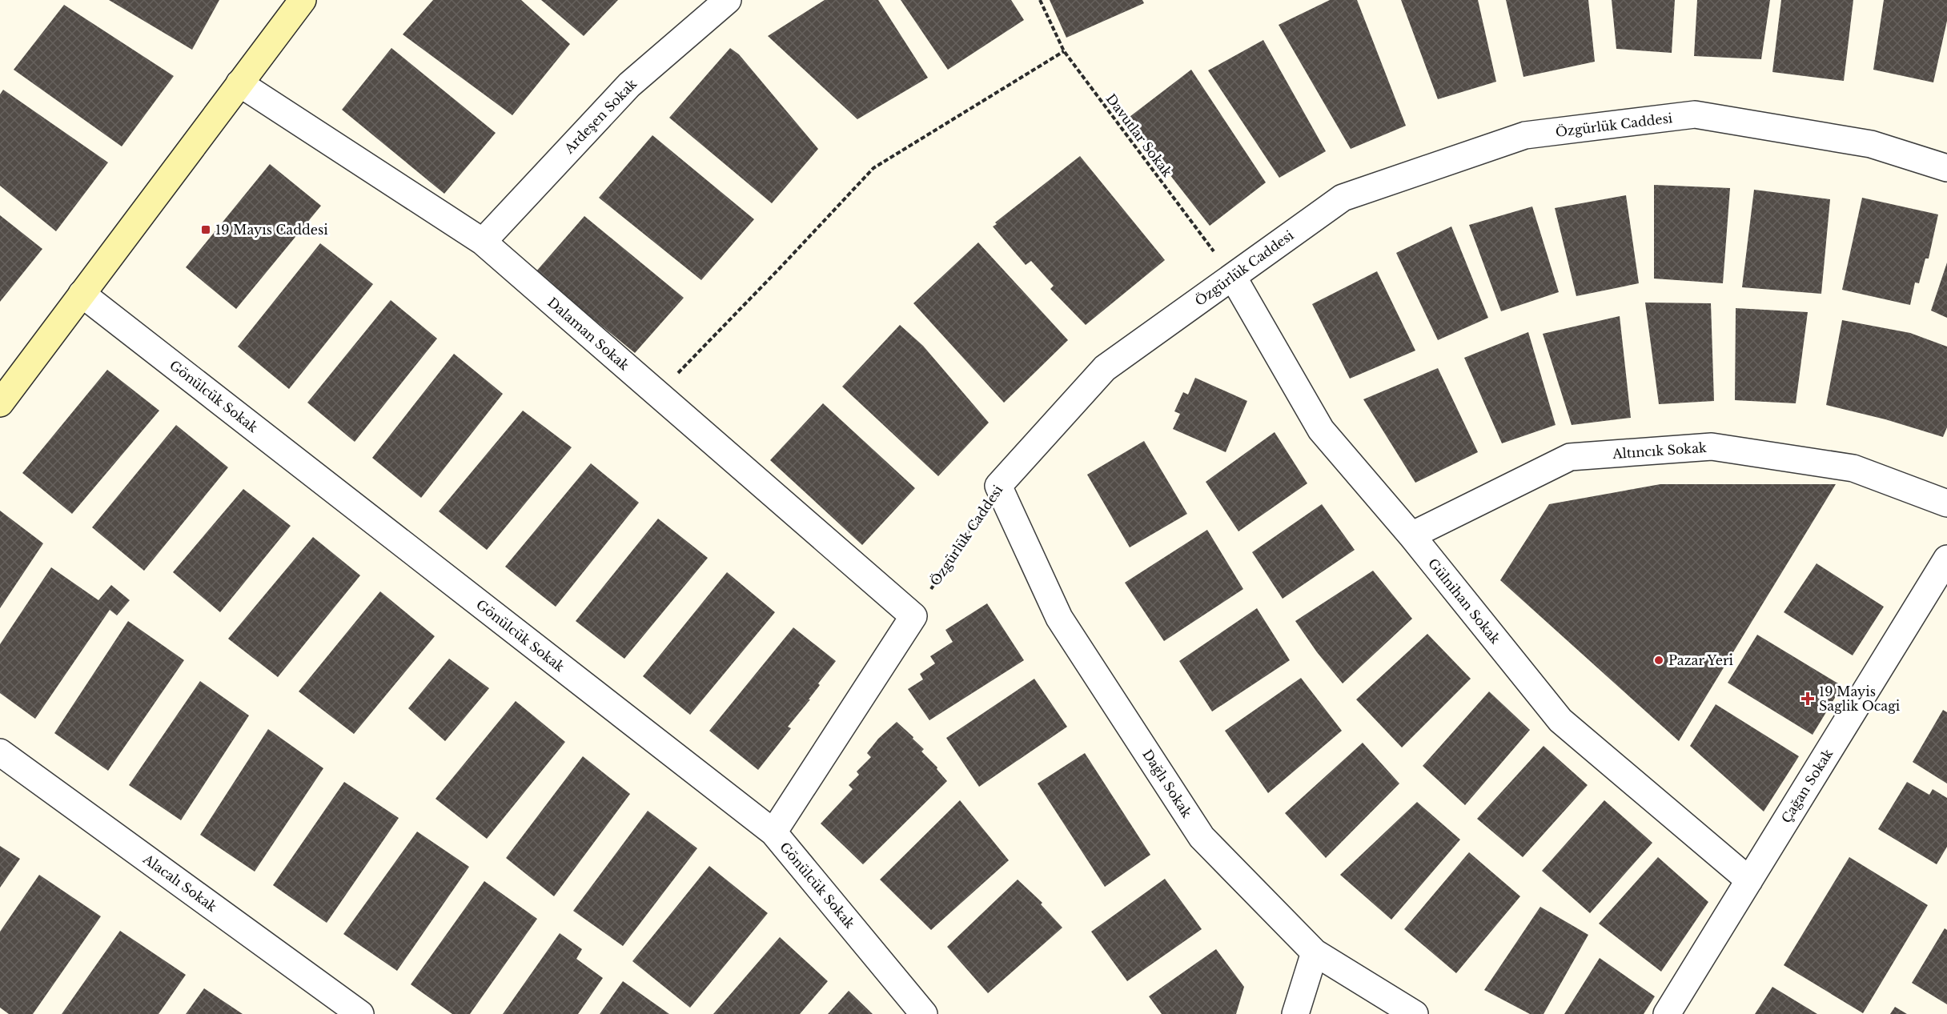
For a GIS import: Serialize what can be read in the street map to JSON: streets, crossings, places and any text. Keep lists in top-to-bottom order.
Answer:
{
  "streets": {
    "street": [
      "Ardeşen Sokak",
      "Özgürlük Caddesi",
      "Dalaman Sokak",
      "Gönülcük Sokak",
      "Altıncık Sokak",
      "Gülnihan Sokak",
      "Dağlı Sokak",
      "Çağan Sokak",
      "Alacalı Sokak"
    ],
    "path": ["Davutlar Sokak"]
  },
  "crossings": [
    ["Ardeşen Sokak", "Dalaman Sokak"],
    ["Özgürlük Caddesi", "Davutlar Sokak"],
    ["Özgürlük Caddesi", "Dalaman Sokak"],
    ["Özgürlük Caddesi", "Gülnihan Sokak"],
    ["Özgürlük Caddesi", "Dağlı Sokak"],
    ["Davutlar Sokak", "Gülnihan Sokak"],
    ["Altıncık Sokak", "Gülnihan Sokak"],
    ["Gülnihan Sokak", "Çağan Sokak"]
  ],
  "places": {
    "transit": ["19 Mayıs Caddesi"],
    "other": ["Pazar Yeri"],
    "health": ["19 Mayis Saglik Ocagi"]
  }
}
